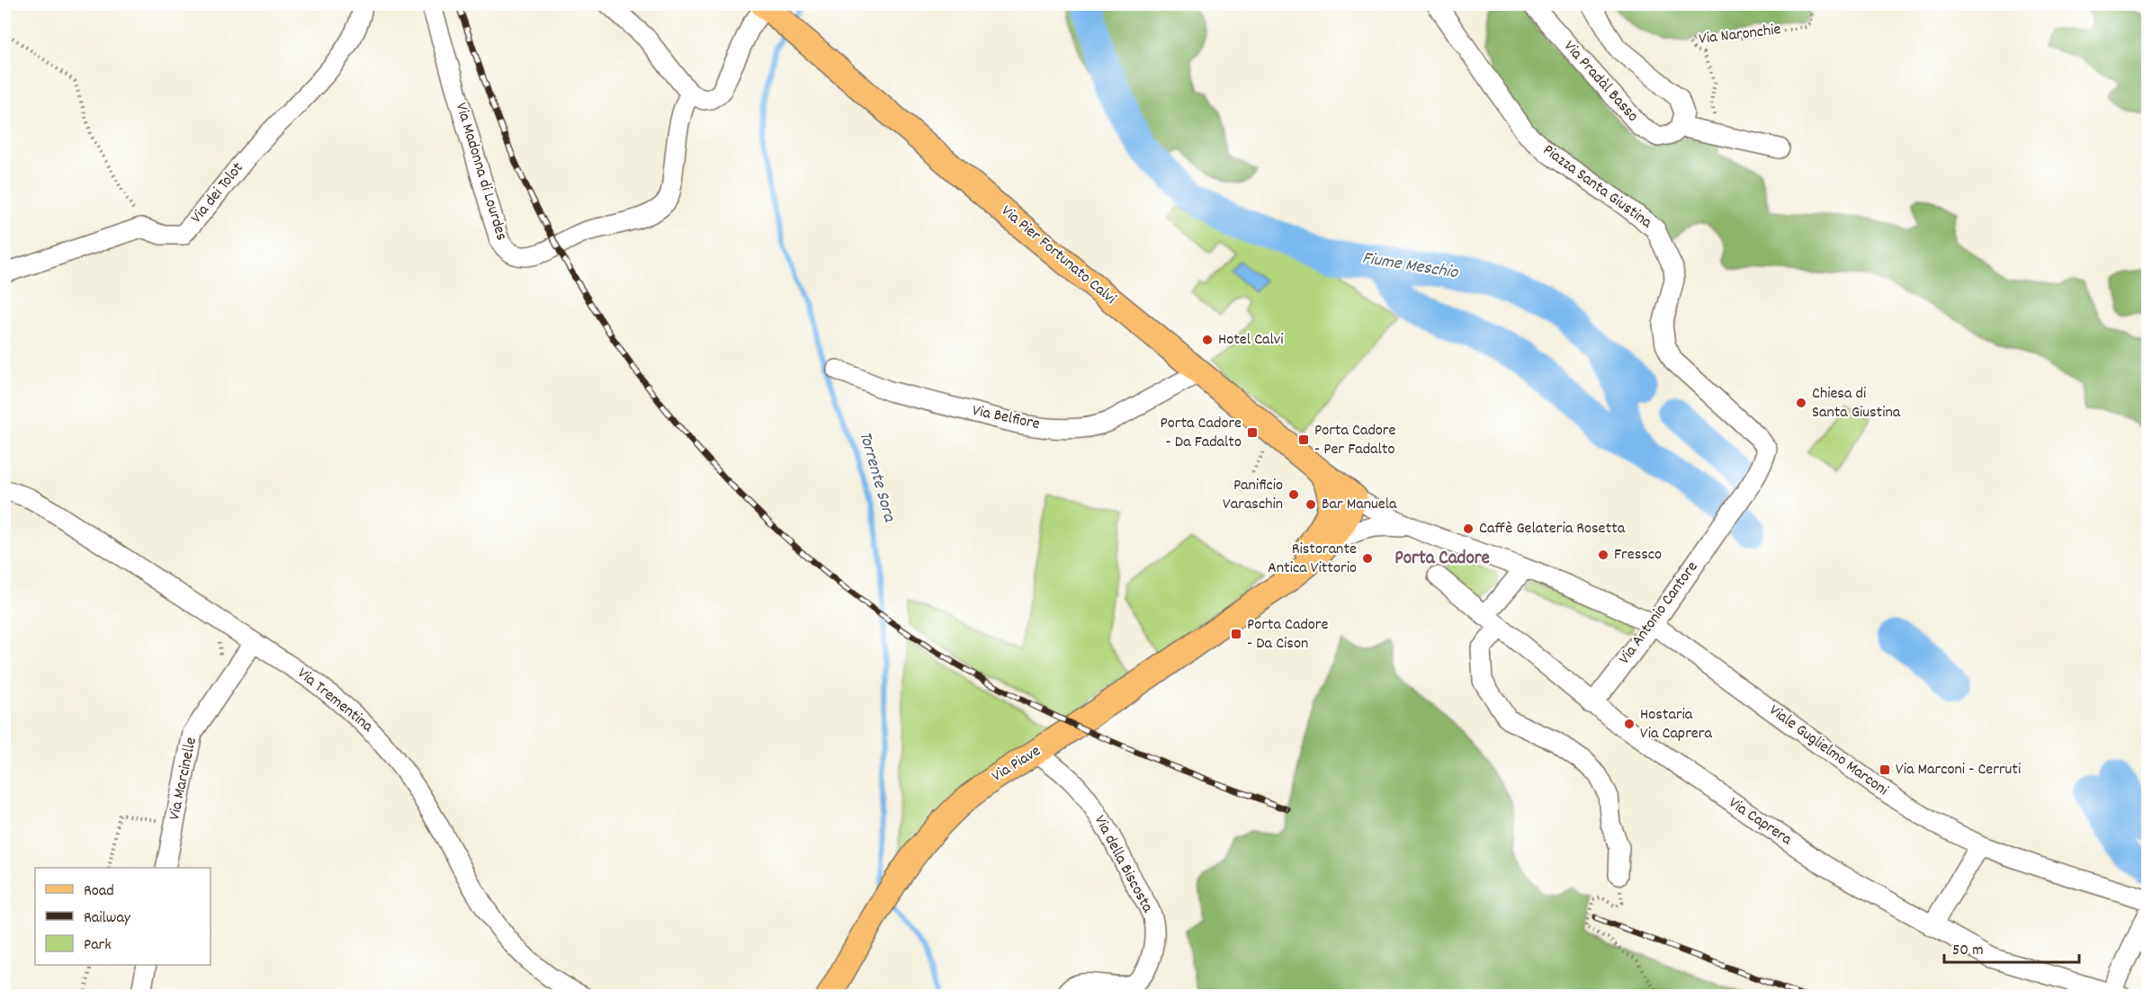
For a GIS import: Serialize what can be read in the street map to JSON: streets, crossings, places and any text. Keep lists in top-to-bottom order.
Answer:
{
  "streets": {
    "main road": ["Via Pier Fortunato Calvi", "Via Piave"],
    "street": [
      "Via Pradàl Basso",
      "Via Madonna di Lourdes",
      "Piazza Santa Giustina",
      "Via dei Tolot",
      "Via Belfiore",
      "Via Antonio Cantore",
      "Via Trementina",
      "Viale Guglielmo Marconi",
      "Via Marcinelle",
      "Via Caprera",
      "Via della Biscosta"
    ],
    "path": ["Via Naronchie"]
  },
  "crossings": [
    ["Piazza Santa Giustina", "Via Antonio Cantore"],
    ["Via Pier Fortunato Calvi", "Via Belfiore"],
    ["Via Pier Fortunato Calvi", "Via Piave"],
    ["Via Antonio Cantore", "Viale Guglielmo Marconi"],
    ["Via Antonio Cantore", "Via Caprera"],
    ["Via Trementina", "Via Marcinelle"],
    ["Via Piave", "Via della Biscosta"]
  ],
  "districts": ["Porta Cadore"],
  "water": ["Fiume Meschio", "Torrente Sora"],
  "places": {
    "other": [
      "Hotel Calvi",
      "Chiesa di Santa Giustina",
      "Panificio Varaschin",
      "Bar Manuela",
      "Caffè Gelateria Rosetta",
      "Fressco",
      "Ristorante Antica Vittorio",
      "Hostaria Via Caprera"
    ],
    "transit": [
      "Porta Cadore - Da Fadalto",
      "Porta Cadore - Per Fadalto",
      "Porta Cadore - Da Cison",
      "Via Marconi - Cerruti"
    ]
  },
  "legend": ["Road", "Railway", "Park"],
  "scale_bar": "50 m"
}
